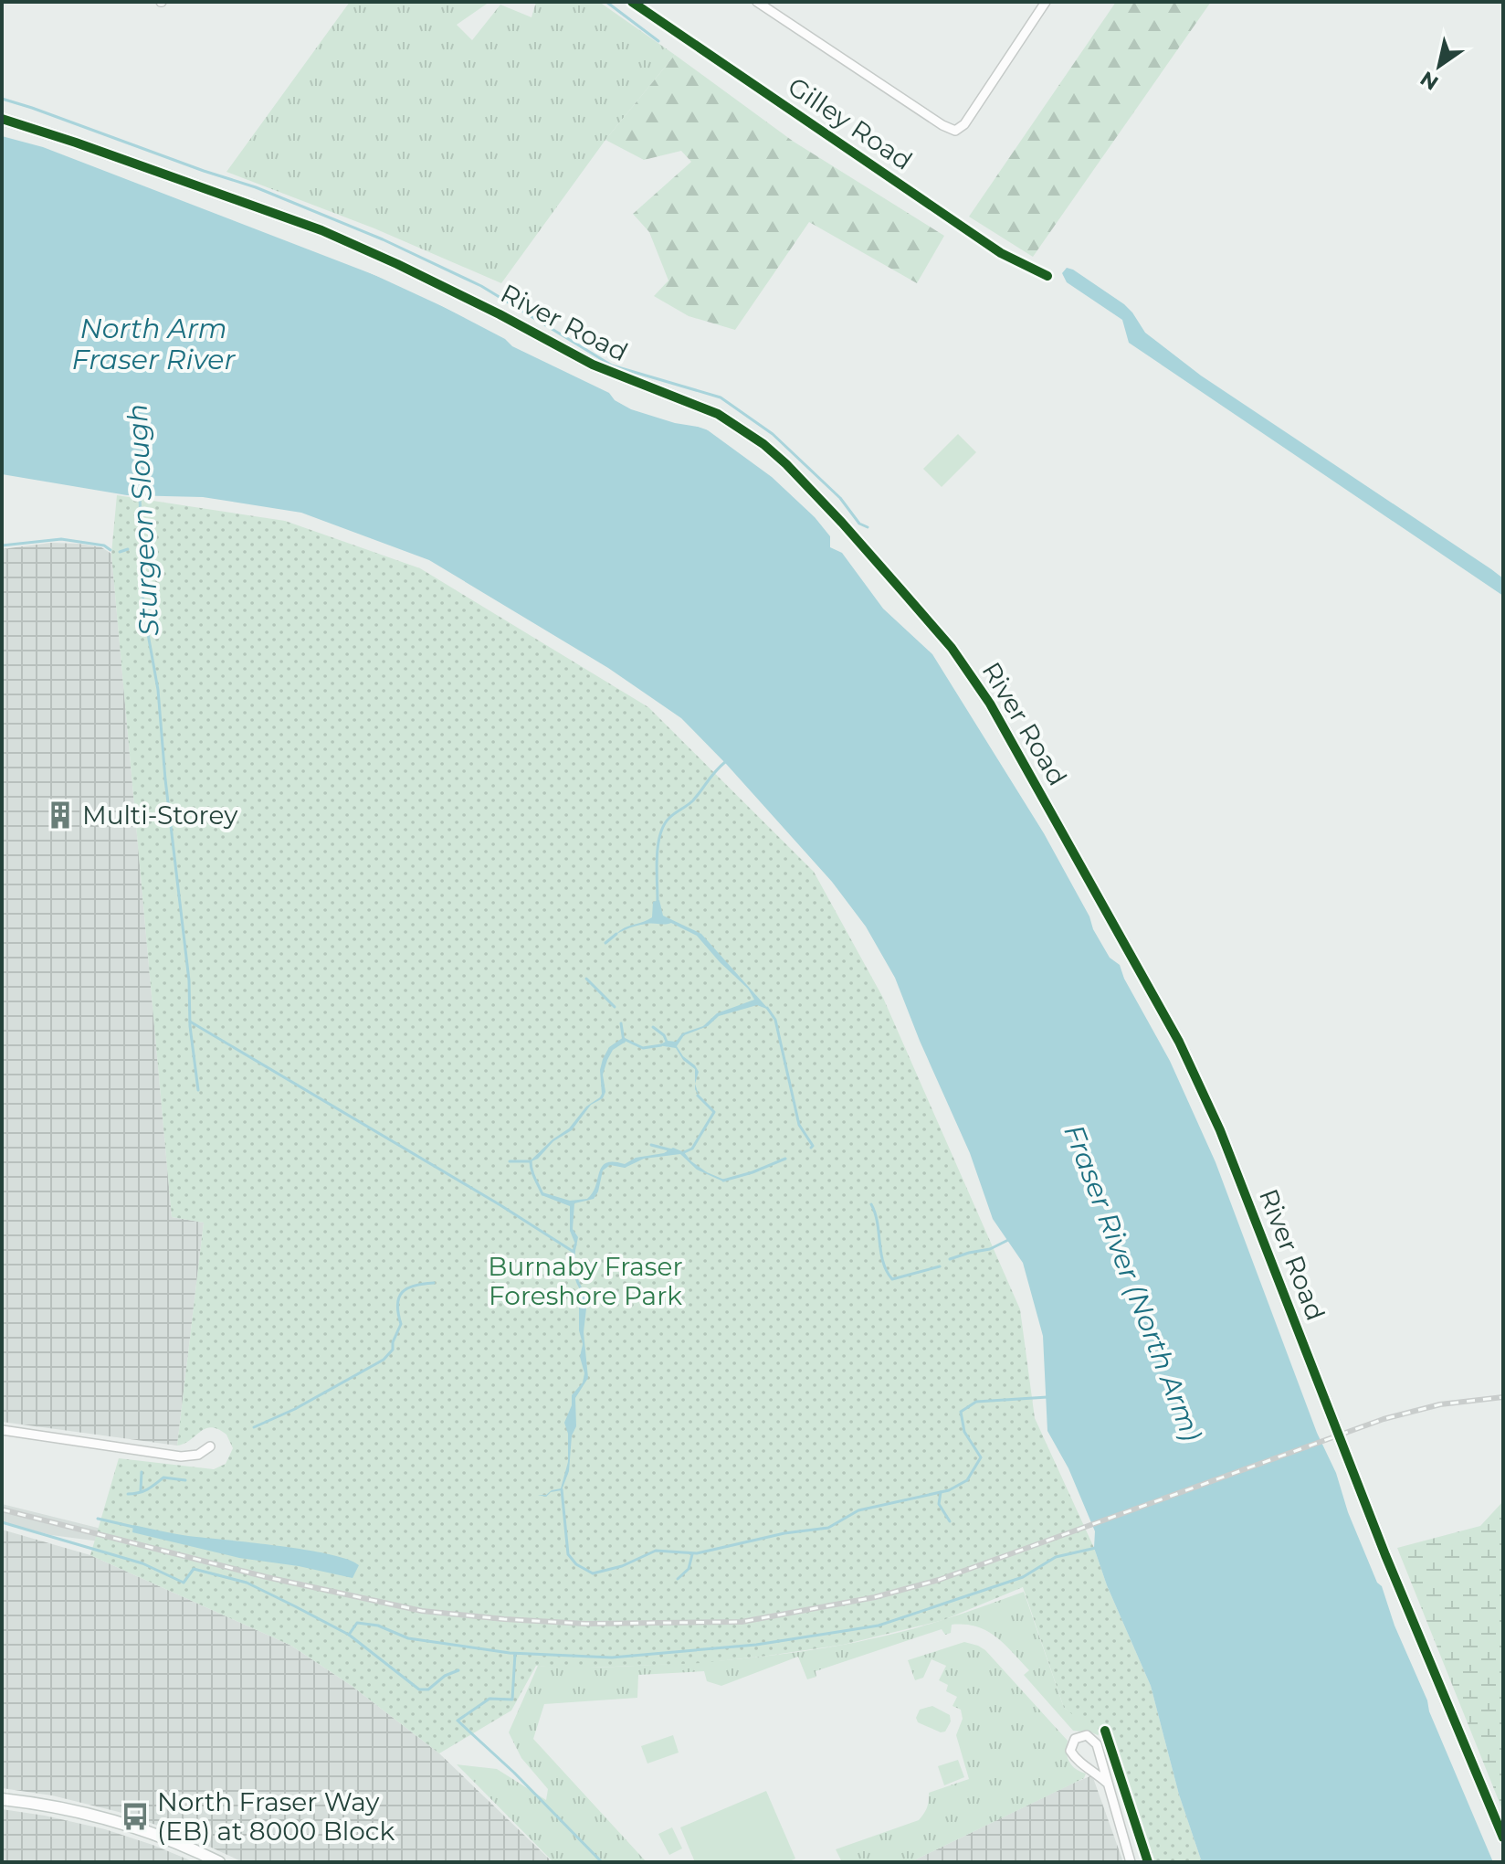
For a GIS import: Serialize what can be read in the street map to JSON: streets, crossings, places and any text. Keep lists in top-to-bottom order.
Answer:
{
  "streets": {
    "street": ["Gilley Road", "River Road"]
  },
  "water": ["North Arm Fraser River", "Sturgeon Slough", "Fraser River (North Arm)"],
  "parks": ["Burnaby Fraser Foreshore Park"],
  "places": {
    "building": ["Multi-Storey"],
    "bus stop": ["North Fraser Way (EB) at 8000 Block"]
  },
  "north": "bottom left"
}
